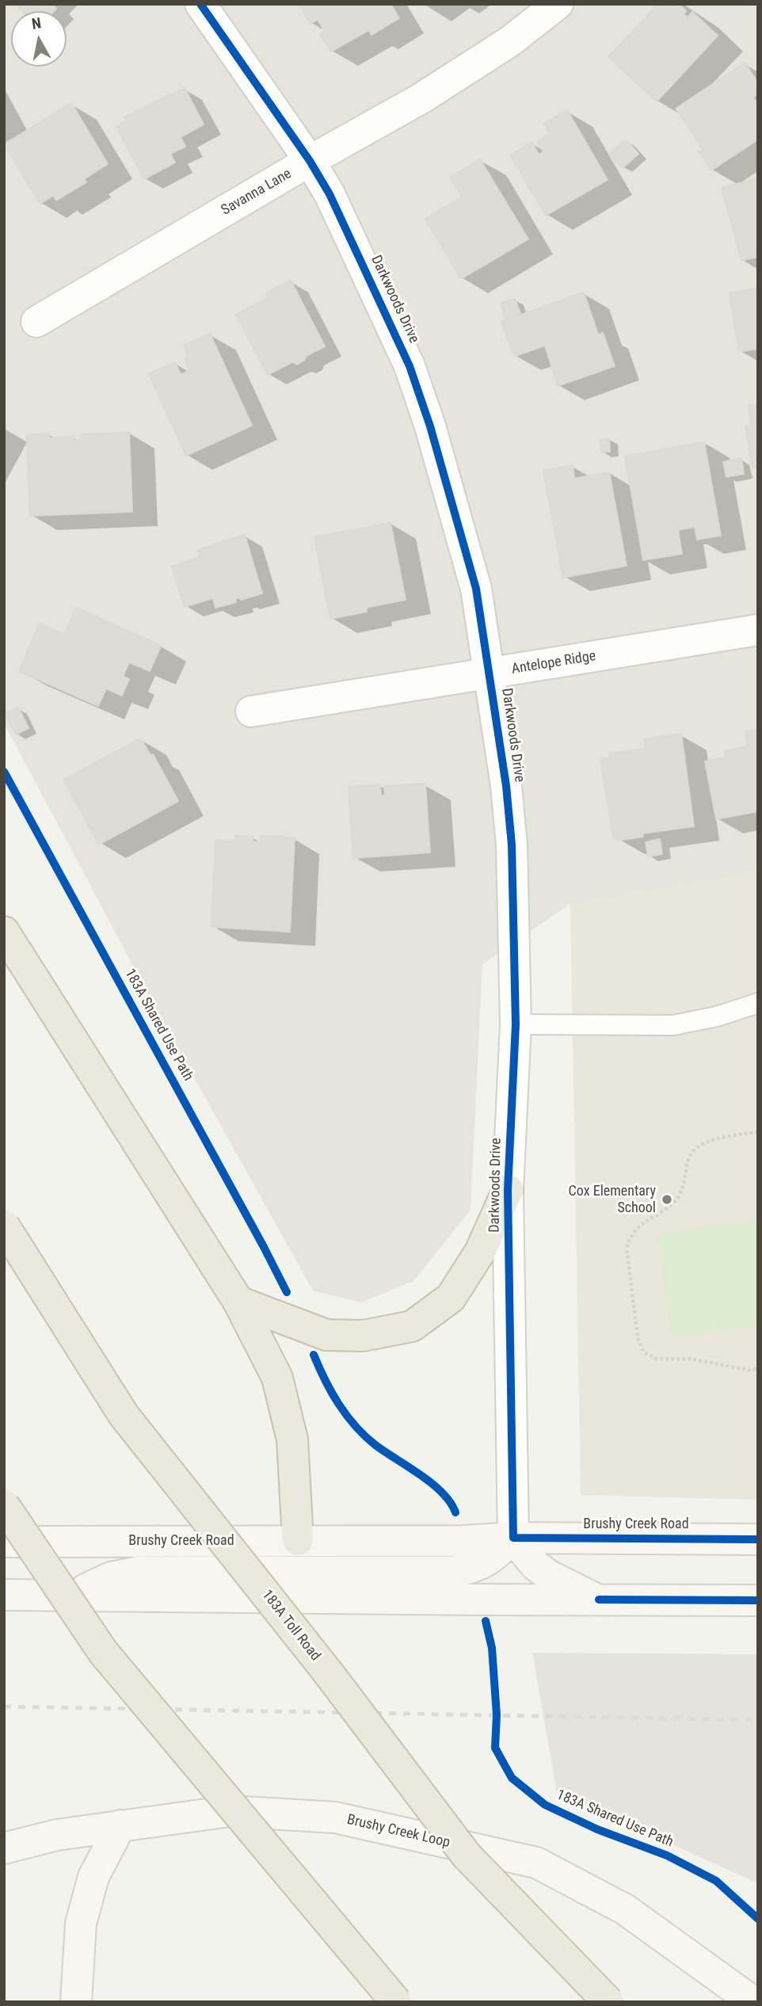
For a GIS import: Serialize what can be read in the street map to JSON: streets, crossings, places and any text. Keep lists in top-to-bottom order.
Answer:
{
  "streets": {
    "highway": ["183A Toll Road"],
    "main road": ["Brushy Creek Road", "Brushy Creek Loop"],
    "street": ["Savanna Lane", "Darkwoods Drive", "Antelope Ridge"],
    "cycle path": ["183A Shared Use Path"]
  },
  "crossings": [
    ["Savanna Lane", "Darkwoods Drive"],
    ["Darkwoods Drive", "Antelope Ridge"],
    ["Darkwoods Drive", "Brushy Creek Road"]
  ],
  "places": ["Cox Elementary School"],
  "north": "top"
}
